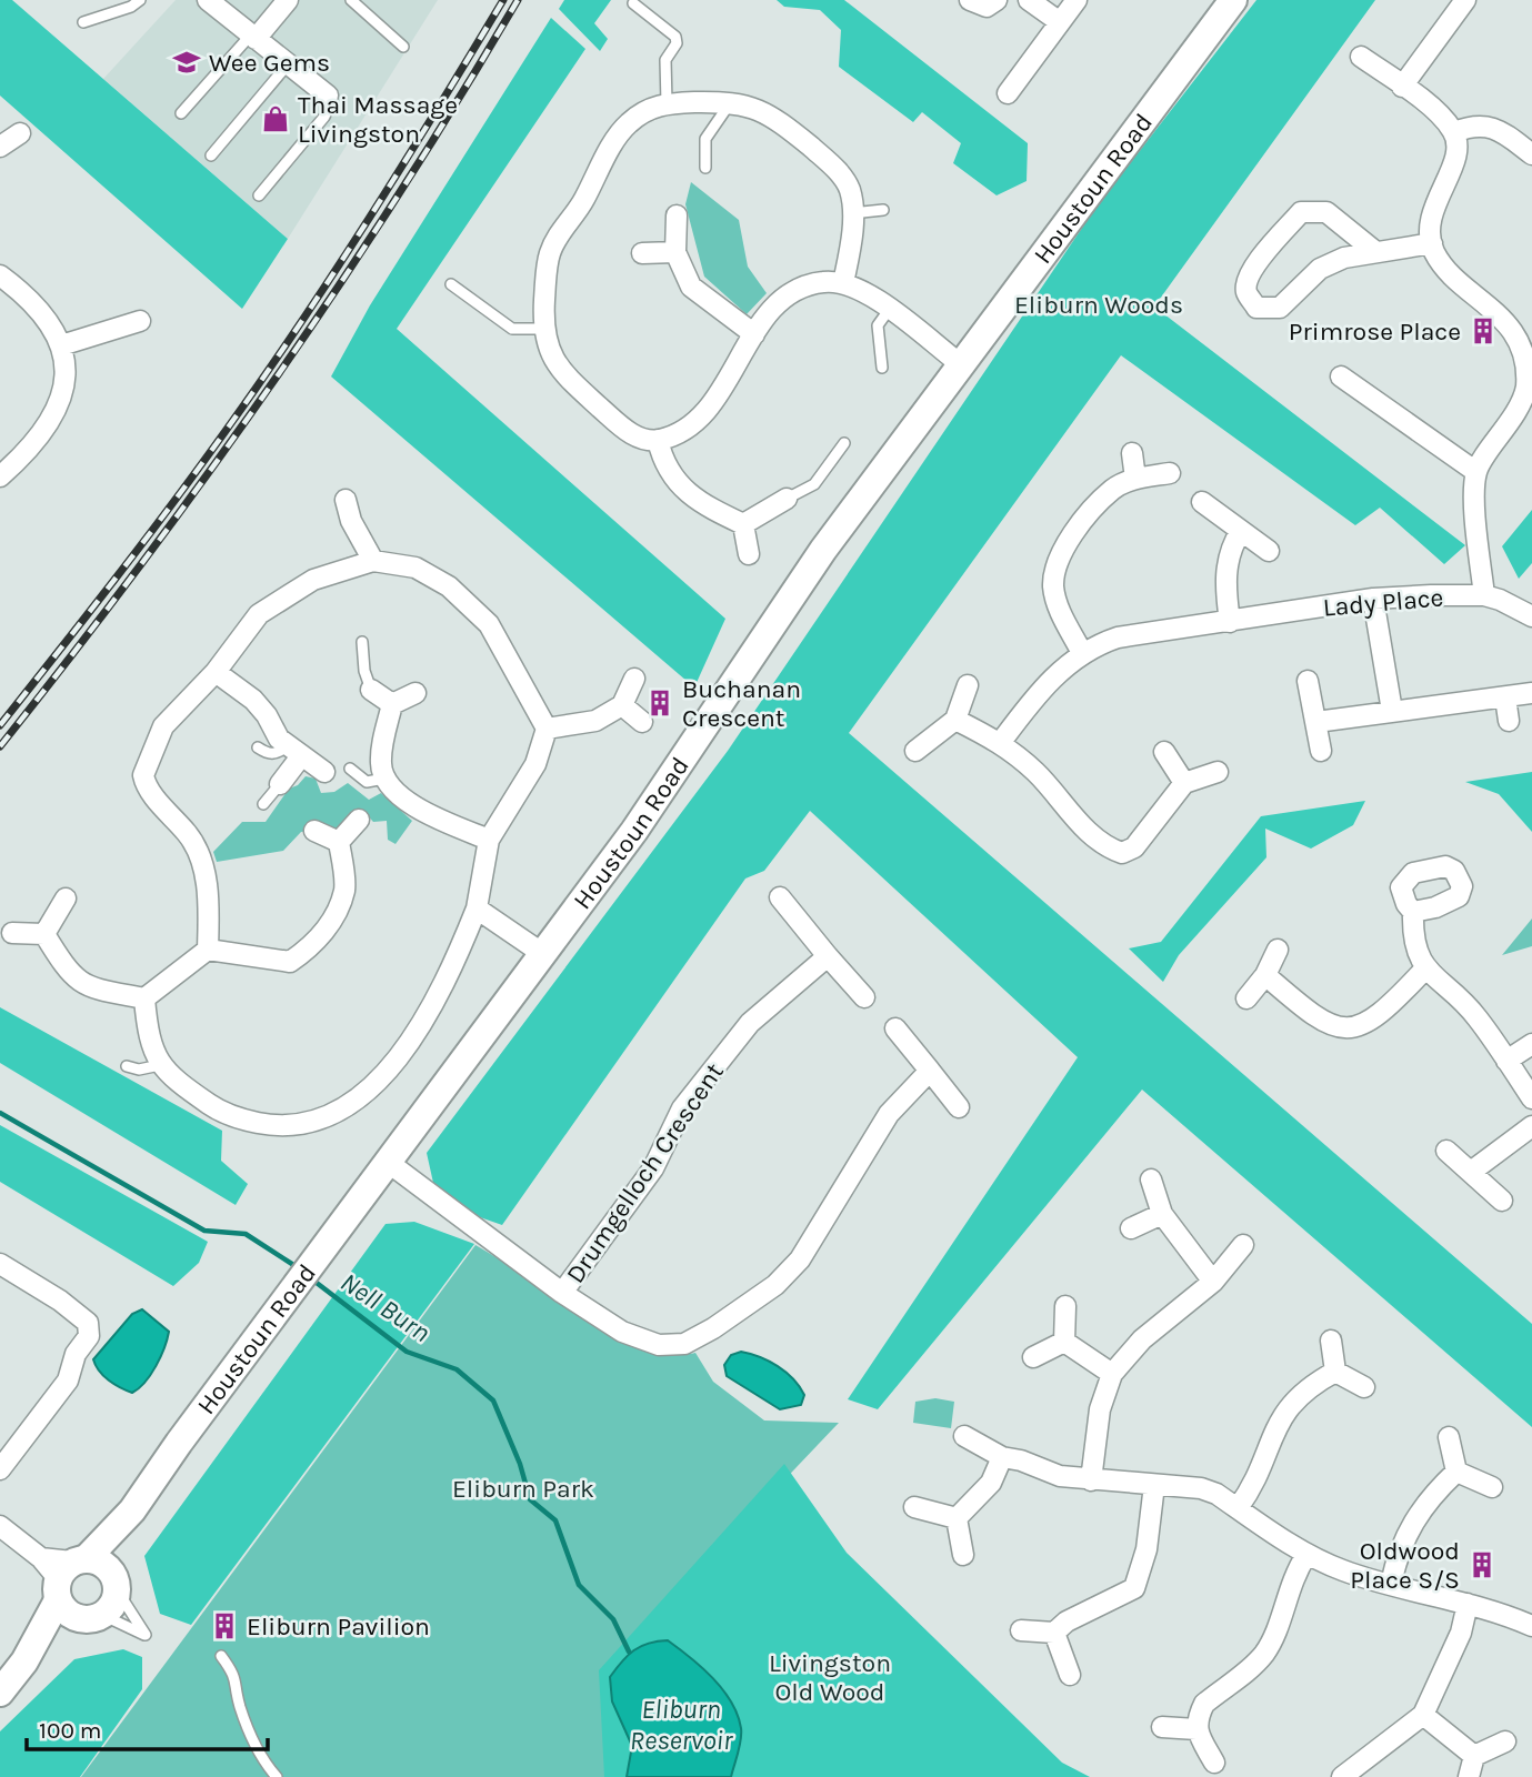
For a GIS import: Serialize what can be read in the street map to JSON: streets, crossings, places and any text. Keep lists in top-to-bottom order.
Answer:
{
  "streets": {
    "street": ["Houstoun Road", "Lady Place", "Drumgelloch Crescent"]
  },
  "crossings": [
    ["Houstoun Road", "Drumgelloch Crescent"]
  ],
  "water": ["Nell Burn", "Eliburn Reservoir"],
  "parks": ["Eliburn Woods", "Eliburn Park", "Livingston Old Wood"],
  "places": {
    "school or university": ["Wee Gems"],
    "shop": ["Thai Massage Livingston"],
    "building": [
      "Primrose Place",
      "Buchanan Crescent",
      "Oldwood Place S/S",
      "Eliburn Pavilion"
    ]
  },
  "scale_bar": "100 m"
}
